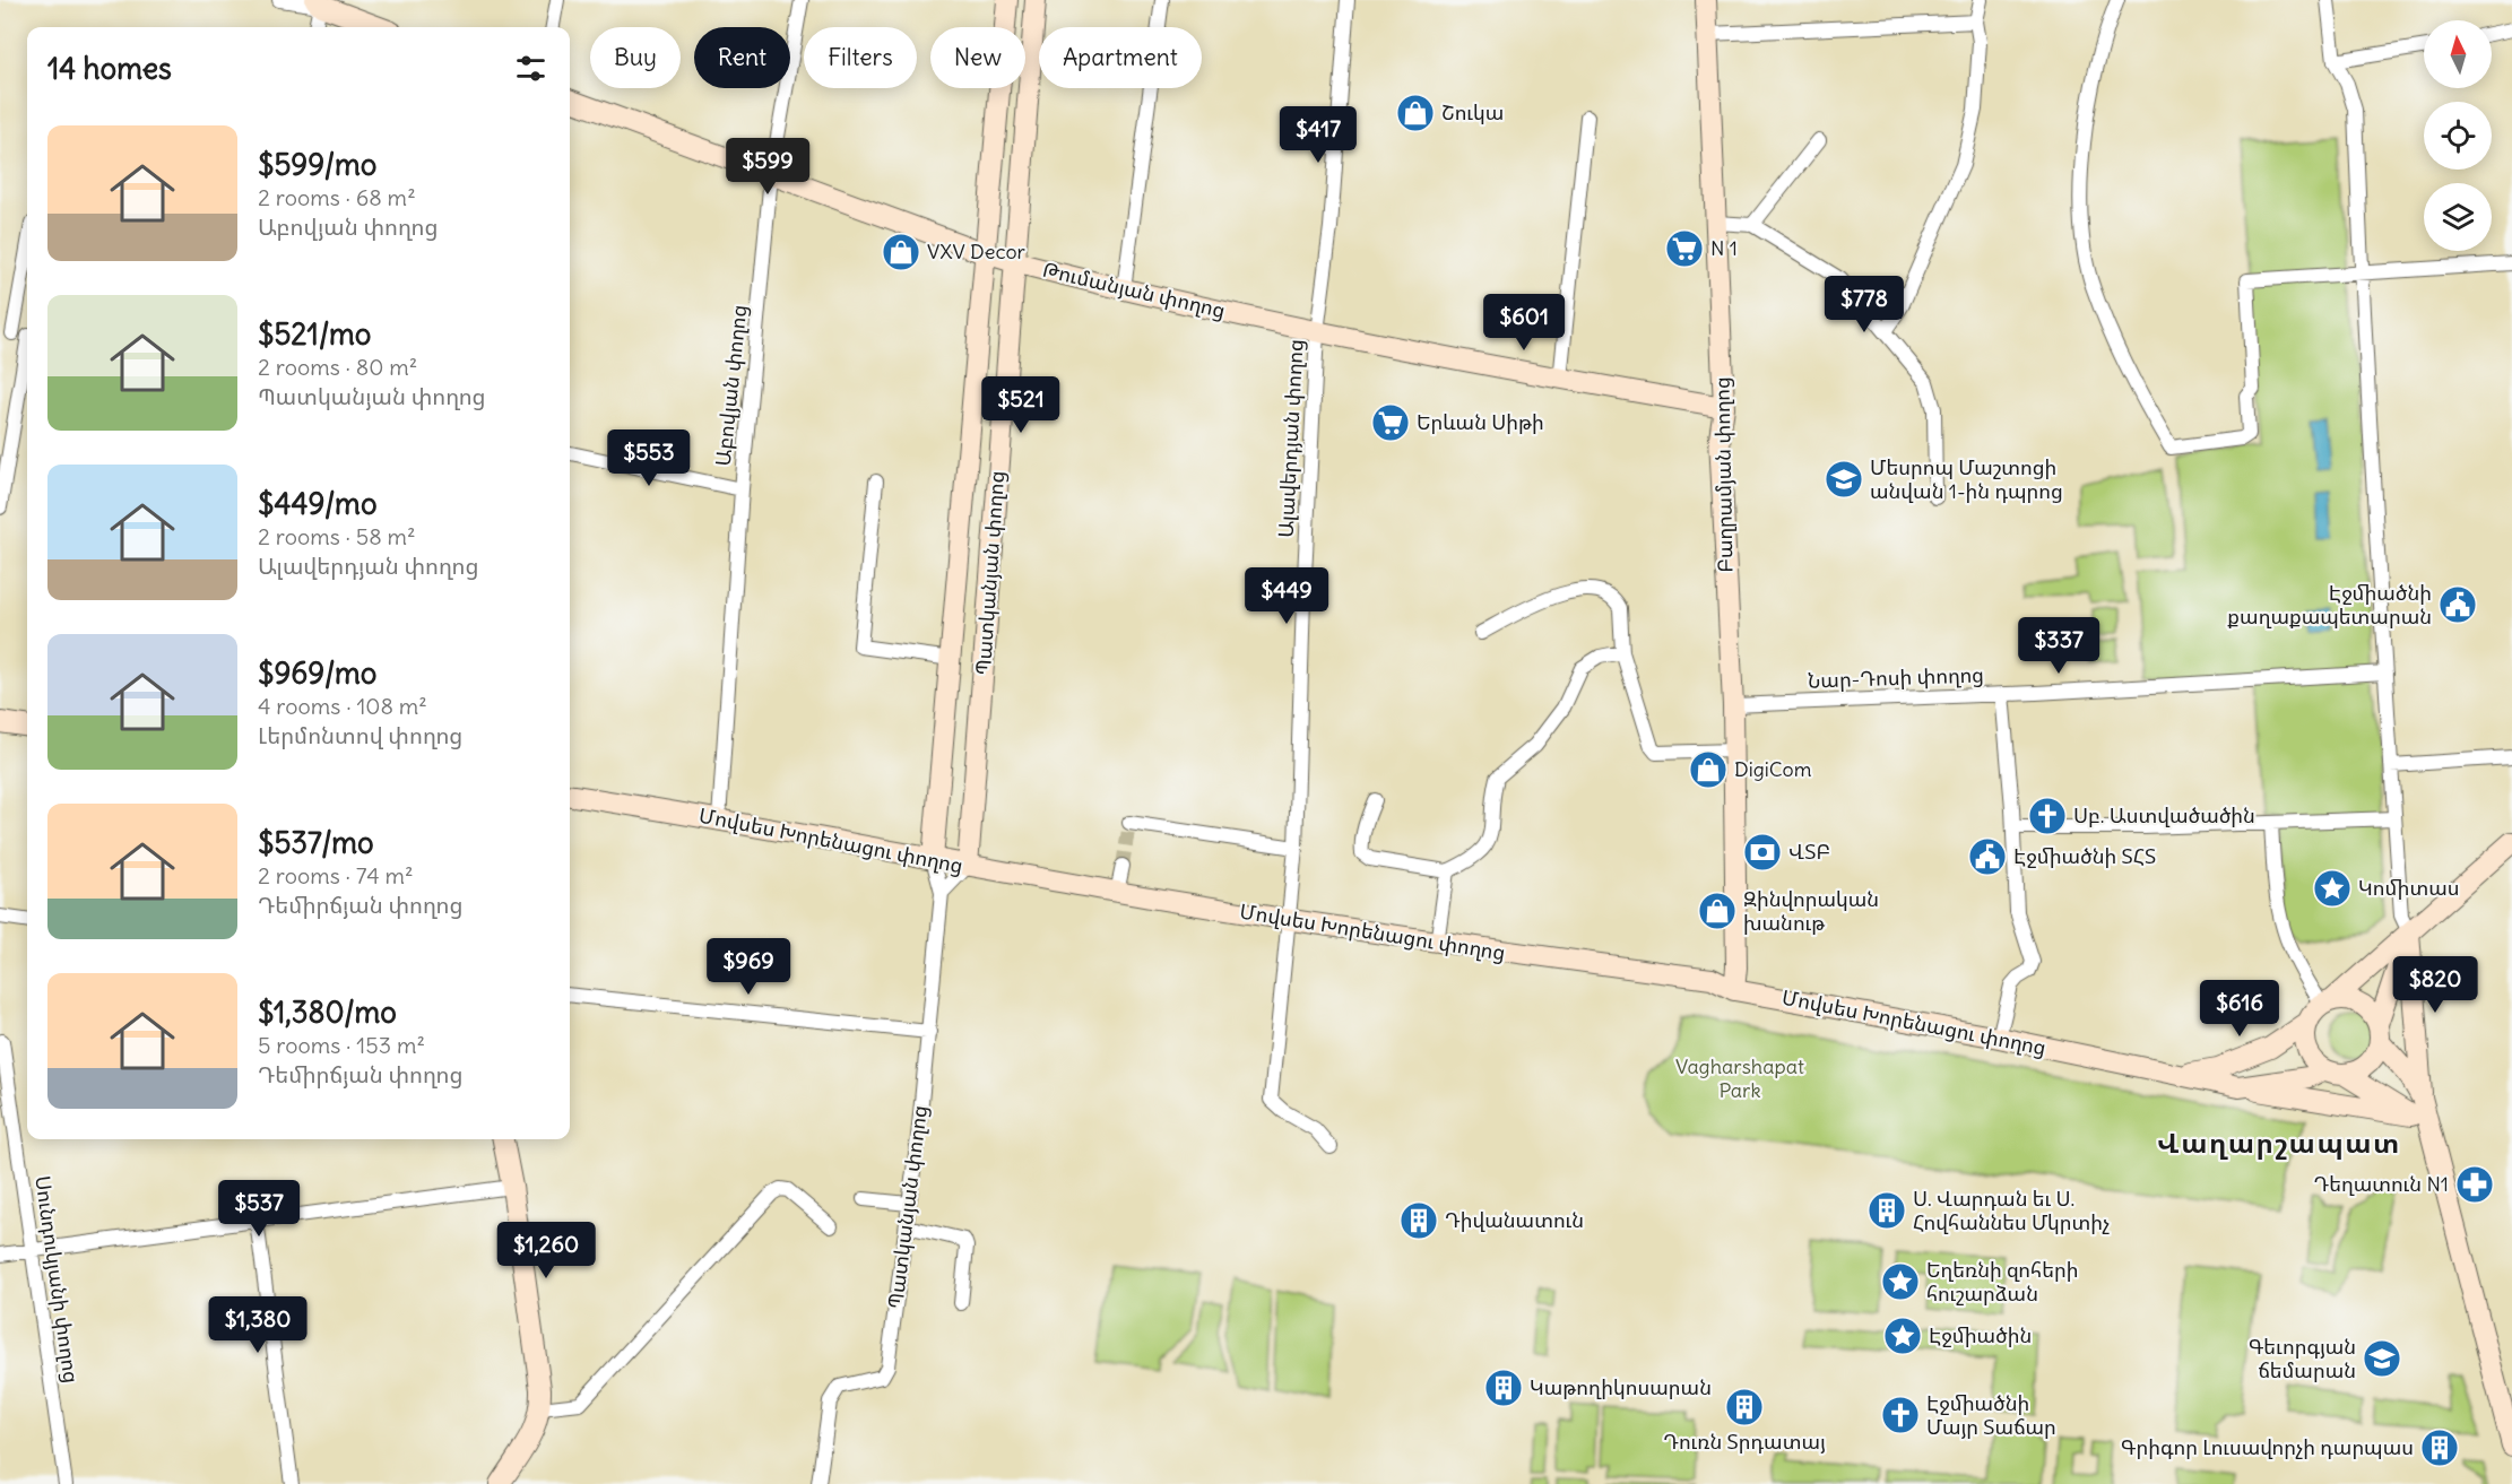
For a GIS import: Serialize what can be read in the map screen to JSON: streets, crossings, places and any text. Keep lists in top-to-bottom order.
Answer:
{
  "streets": {
    "main road": [
      "Թումանյան փողոց",
      "Բաղրամյան փողոց",
      "Պատկանյան փողոց",
      "Մովսես Խորենացու փողոց"
    ],
    "street": [
      "Աբովյան փողոց",
      "Ալավերդյան փողոց",
      "Նար-Դոսի փողոց",
      "Սունդուկյանի փողոց"
    ]
  },
  "crossings": [
    ["Թումանյան փողոց", "Աբովյան փողոց"],
    ["Թումանյան փողոց", "Ալավերդյան փողոց"],
    ["Թումանյան փողոց", "Բաղրամյան փողոց"],
    ["Թումանյան փողոց", "Պատկանյան փողոց"],
    ["Աբովյան փողոց", "Մովսես Խորենացու փողոց"],
    ["Ալավերդյան փողոց", "Մովսես Խորենացու փողոց"],
    ["Բաղրամյան փողոց", "Նար-Դոսի փողոց"],
    ["Բաղրամյան փողոց", "Մովսես Խորենացու փողոց"],
    ["Պատկանյան փողոց", "Մովսես Խորենացու փողոց"]
  ],
  "districts": ["Վաղարշապատ"],
  "parks": ["Vagharshapat Park"],
  "places": {
    "shop": [
      "Շուկա",
      "VXV Decor",
      "DigiCom",
      "Զինվորական խանութ"
    ],
    "supermarket": ["N 1", "Երևան Սիթի"],
    "school or university": ["Մեսրոպ Մաշտոցի անվան 1-ին դպրոց", "Գեւորգյան ճեմարան"],
    "public building": ["Էջմիածնի քաղաքապետարան", "Էջմիածնի ՏՀՏ"],
    "church": ["Սբ. Աստվածածին", "Էջմիածնի Մայր Տաճար"],
    "bank": ["ՎՏԲ"],
    "place": ["Կոմիտաս", "Եղեռնի զոհերի հուշարձան", "Էջմիածին"],
    "pharmacy": ["Դեղատուն N1"],
    "building": [
      "Ս. Վարդան եւ Ս. Հովհաննես Մկրտիչ",
      "Դիվանատուն",
      "Կաթողիկոսարան",
      "Դուռն Տրդատայ",
      "Գրիգոր Լուսավորչի դարպաս"
    ]
  },
  "north": "top",
  "page": {
    "chip": [
      "Buy",
      "Rent",
      "Filters",
      "New",
      "Apartment"
    ],
    "heading": "14 homes",
    "price": [
      "$417",
      "$599",
      "$778",
      "$601",
      "$521",
      "$553",
      "$449",
      "$337",
      "$969",
      "$820",
      "$616",
      "$537",
      "$1,260",
      "$1,380"
    ],
    "list": [
      {
        "name": "$599/mo",
        "note": "2 rooms · 68 m² · Աբովյան փողոց"
      },
      {
        "name": "$521/mo",
        "note": "2 rooms · 80 m² · Պատկանյան փողոց"
      },
      {
        "name": "$449/mo",
        "note": "2 rooms · 58 m² · Ալավերդյան փողոց"
      },
      {
        "name": "$969/mo",
        "note": "4 rooms · 108 m² · Լերմոնտով փողոց"
      },
      {
        "name": "$537/mo",
        "note": "2 rooms · 74 m² · Դեմիրճյան փողոց"
      },
      {
        "name": "$1,380/mo",
        "note": "5 rooms · 153 m² · Դեմիրճյան փողոց"
      }
    ]
  }
}
